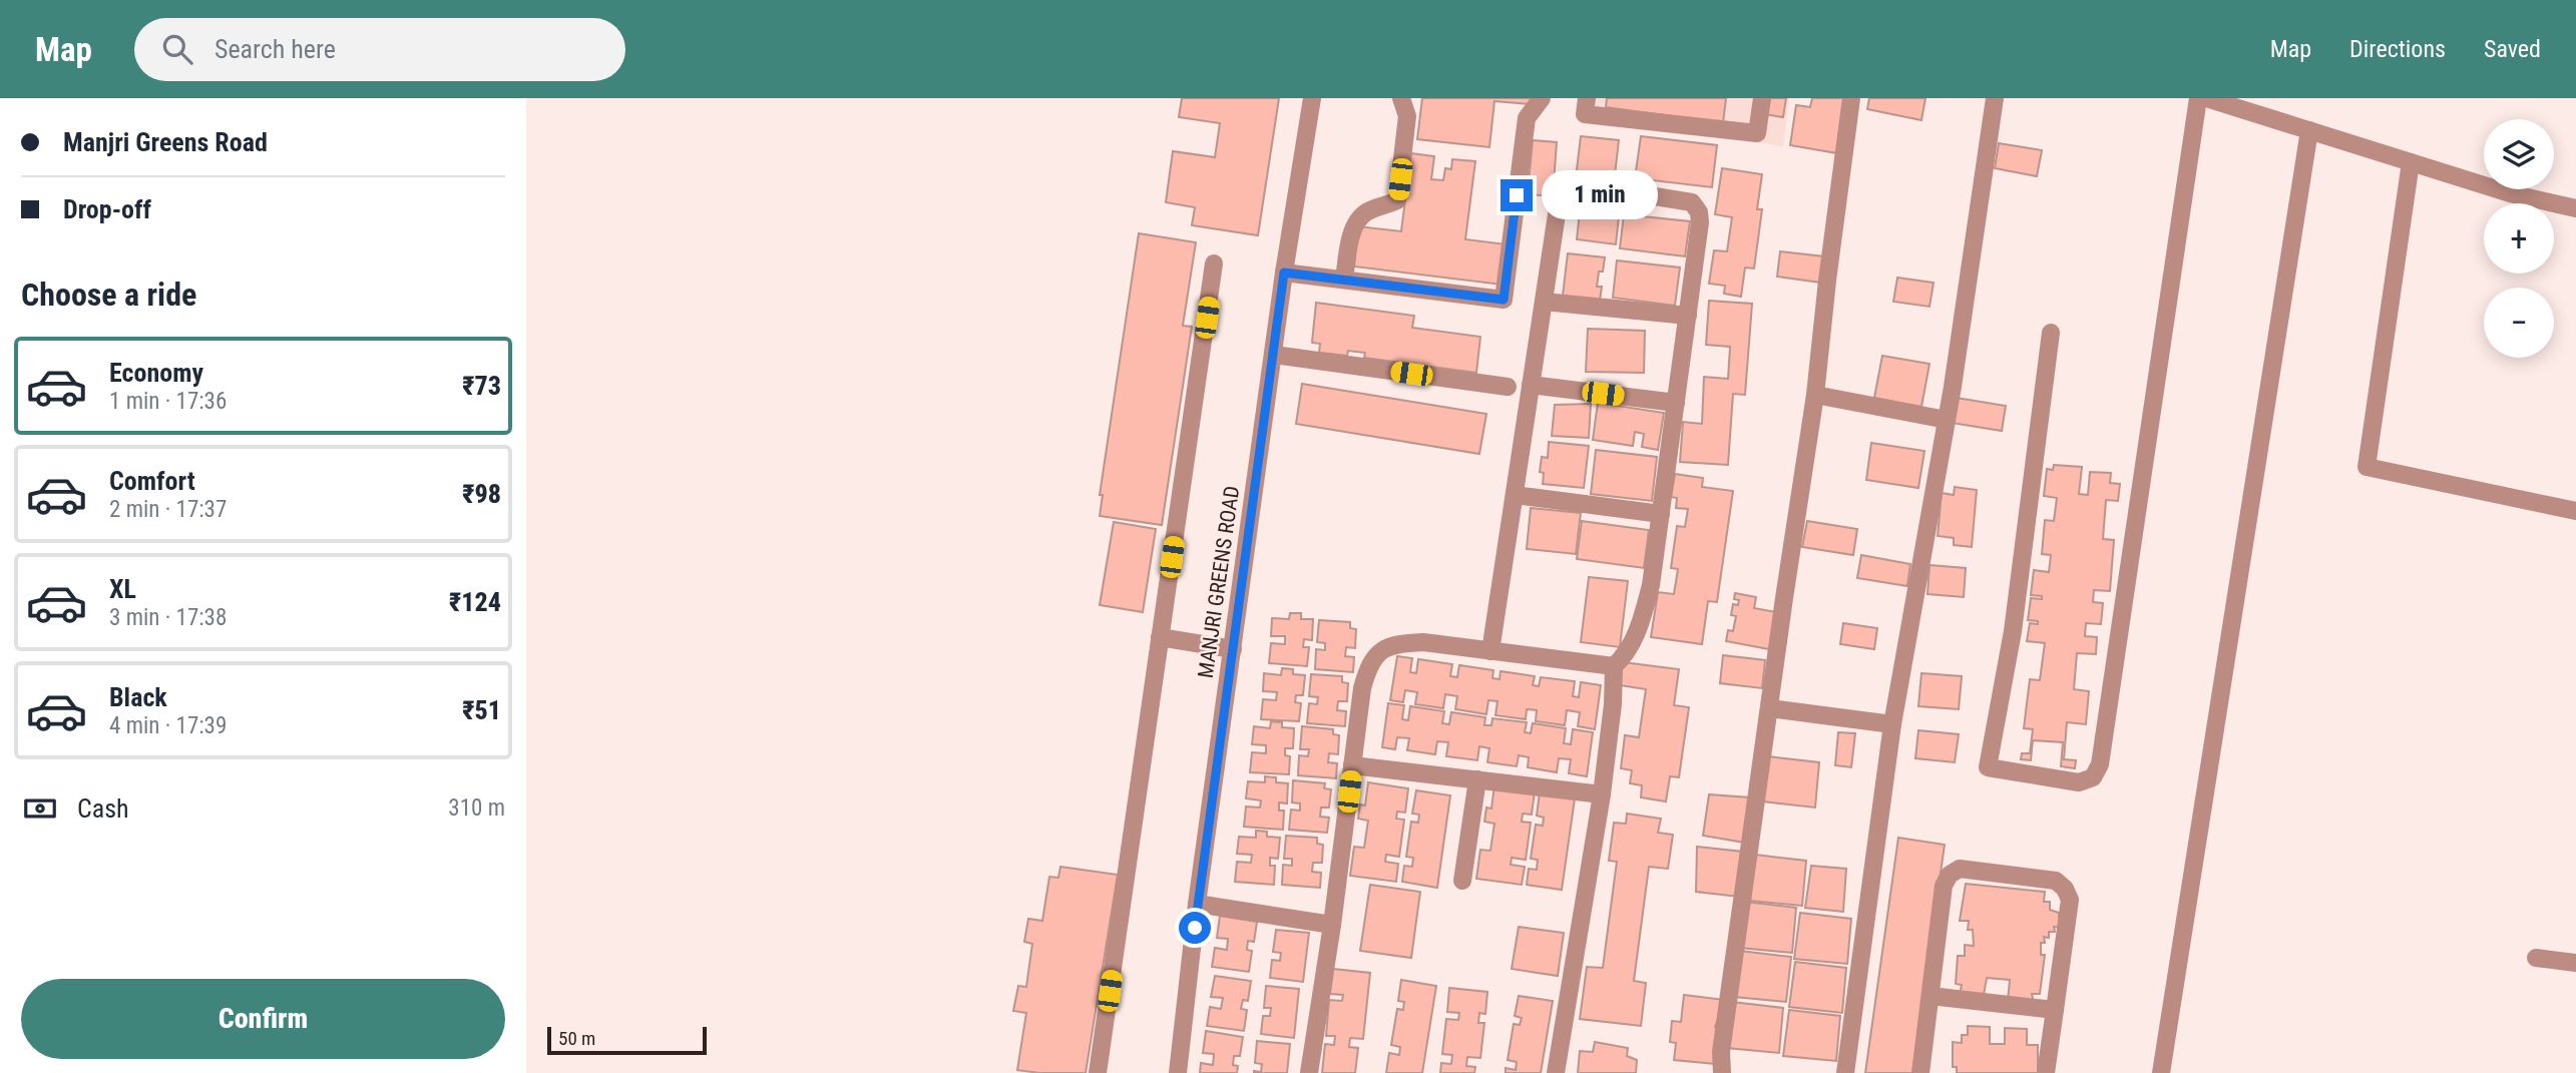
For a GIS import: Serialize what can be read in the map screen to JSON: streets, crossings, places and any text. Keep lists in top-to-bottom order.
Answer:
{
  "streets": {
    "street": ["MANJRI GREENS ROAD"]
  },
  "scale_bar": "50 m",
  "page": {
    "header": "Map",
    "search": "Search here",
    "nav": ["Map", "Directions", "Saved"],
    "banner": ["Manjri Greens Road", "Drop-off"],
    "map_buttons": ["+", "−"],
    "bubble": "1 min",
    "heading": "Choose a ride",
    "list": [
      {
        "name": "Economy",
        "note": "1 min · 17:36",
        "value": "₹73"
      },
      {
        "name": "Comfort",
        "note": "2 min · 17:37",
        "value": "₹98"
      },
      {
        "name": "XL",
        "note": "3 min · 17:38",
        "value": "₹124"
      },
      {
        "name": "Black",
        "note": "4 min · 17:39",
        "value": "₹51"
      }
    ],
    "pay": ["Cash", "310 m"],
    "buttons": "Confirm",
    "scale": "50 m"
  }
}
